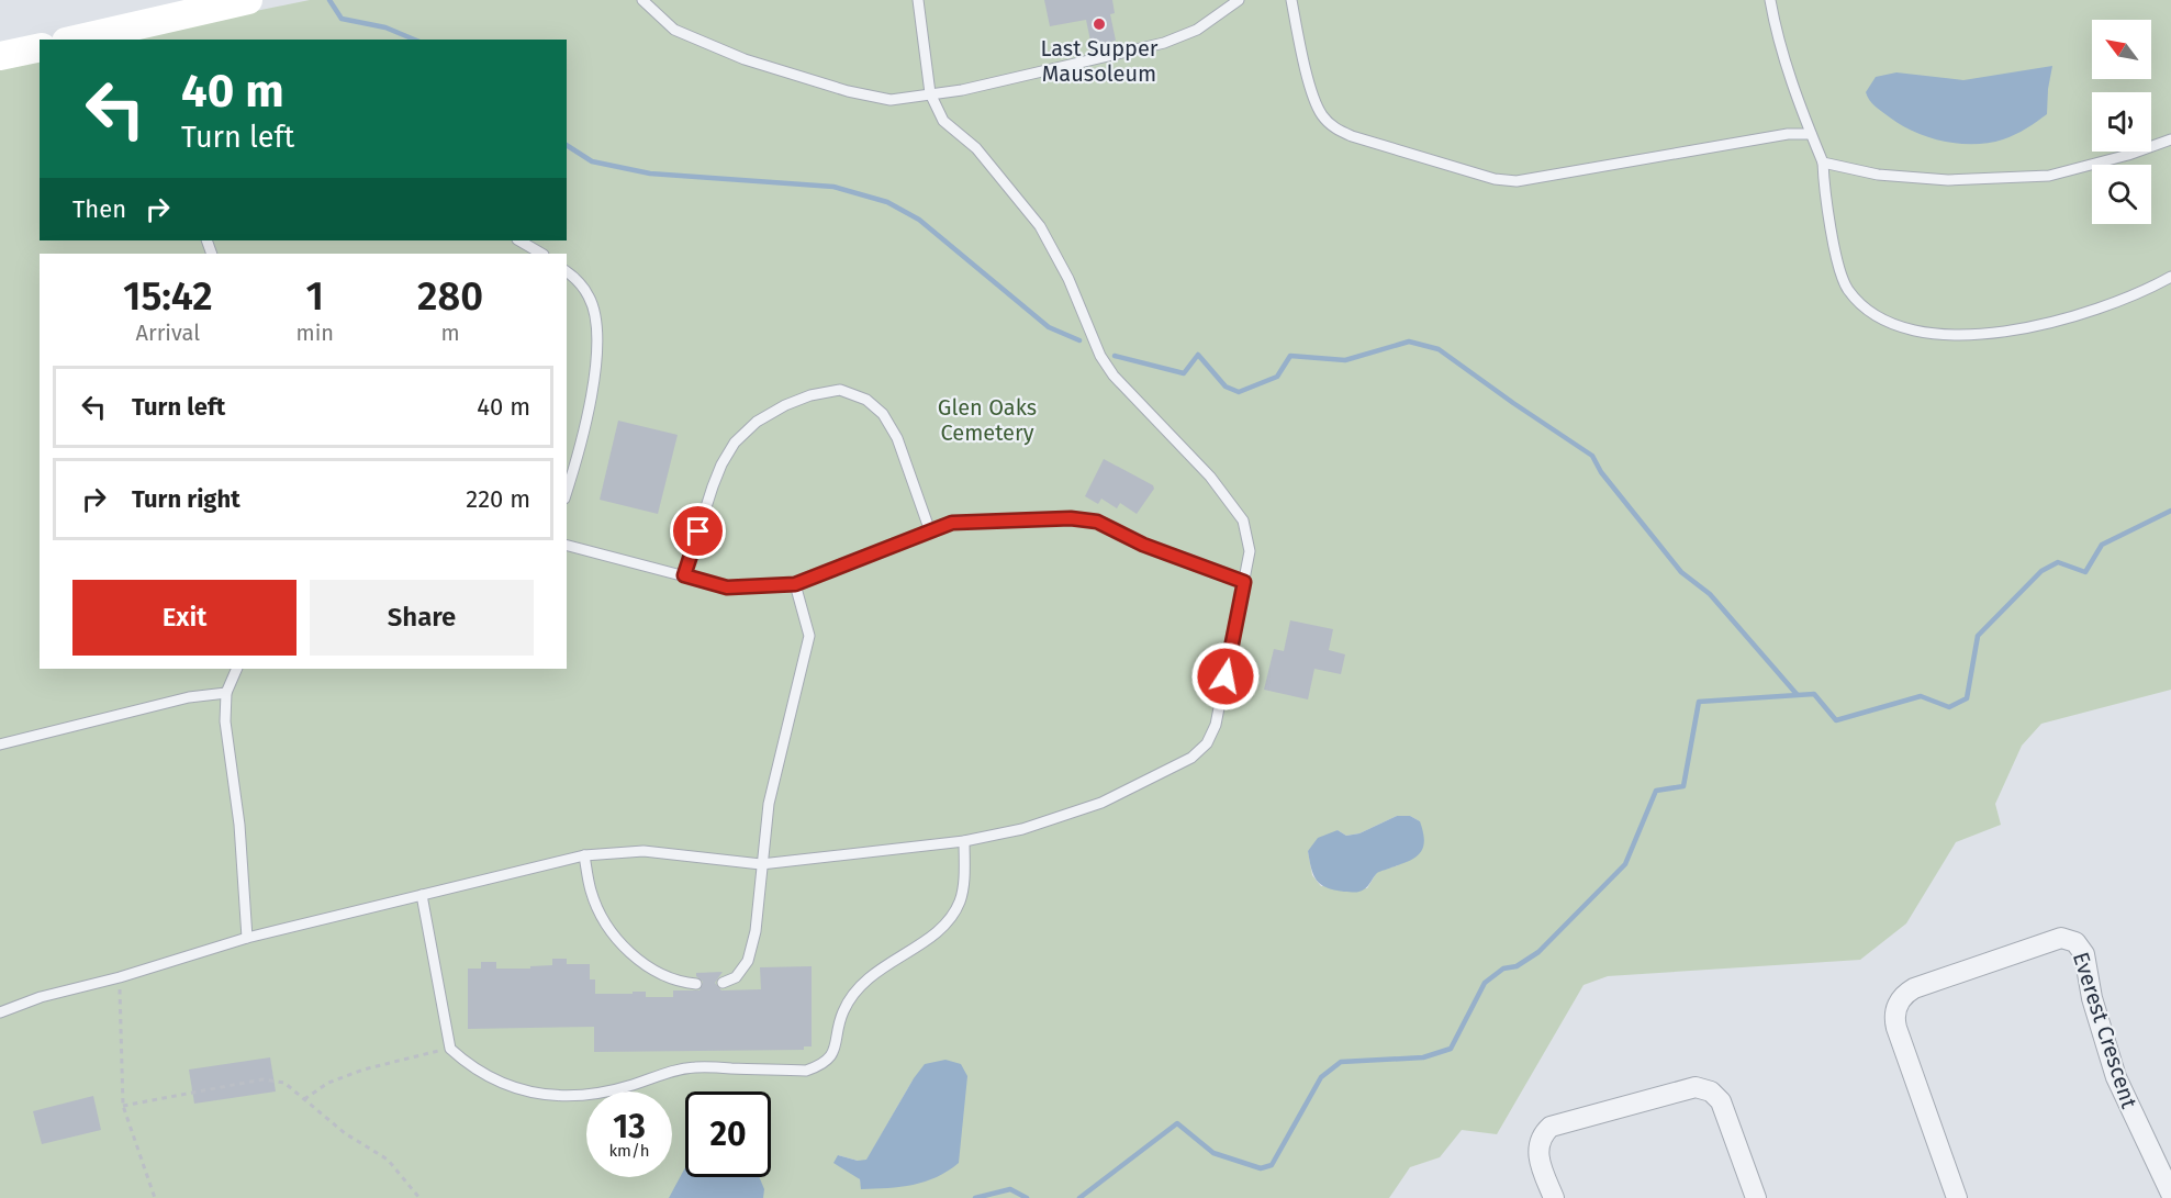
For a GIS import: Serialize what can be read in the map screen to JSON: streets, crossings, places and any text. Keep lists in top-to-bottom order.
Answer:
{
  "streets": {
    "street": ["Everest Crescent"]
  },
  "parks": ["Glen Oaks Cemetery"],
  "places": ["Last Supper Mausoleum"],
  "north": "top left",
  "page": {
    "turn": ["40 m", "Turn left"],
    "then": "Then",
    "eta": [
      "15:42",
      "Arrival",
      "1",
      "min",
      "280",
      "m"
    ],
    "list": [
      {
        "name": "Turn left",
        "value": "40 m"
      },
      {
        "name": "Turn right",
        "value": "220 m"
      }
    ],
    "buttons": ["Exit", "Share"],
    "speed": "13 km/h",
    "limit": "20"
  }
}
